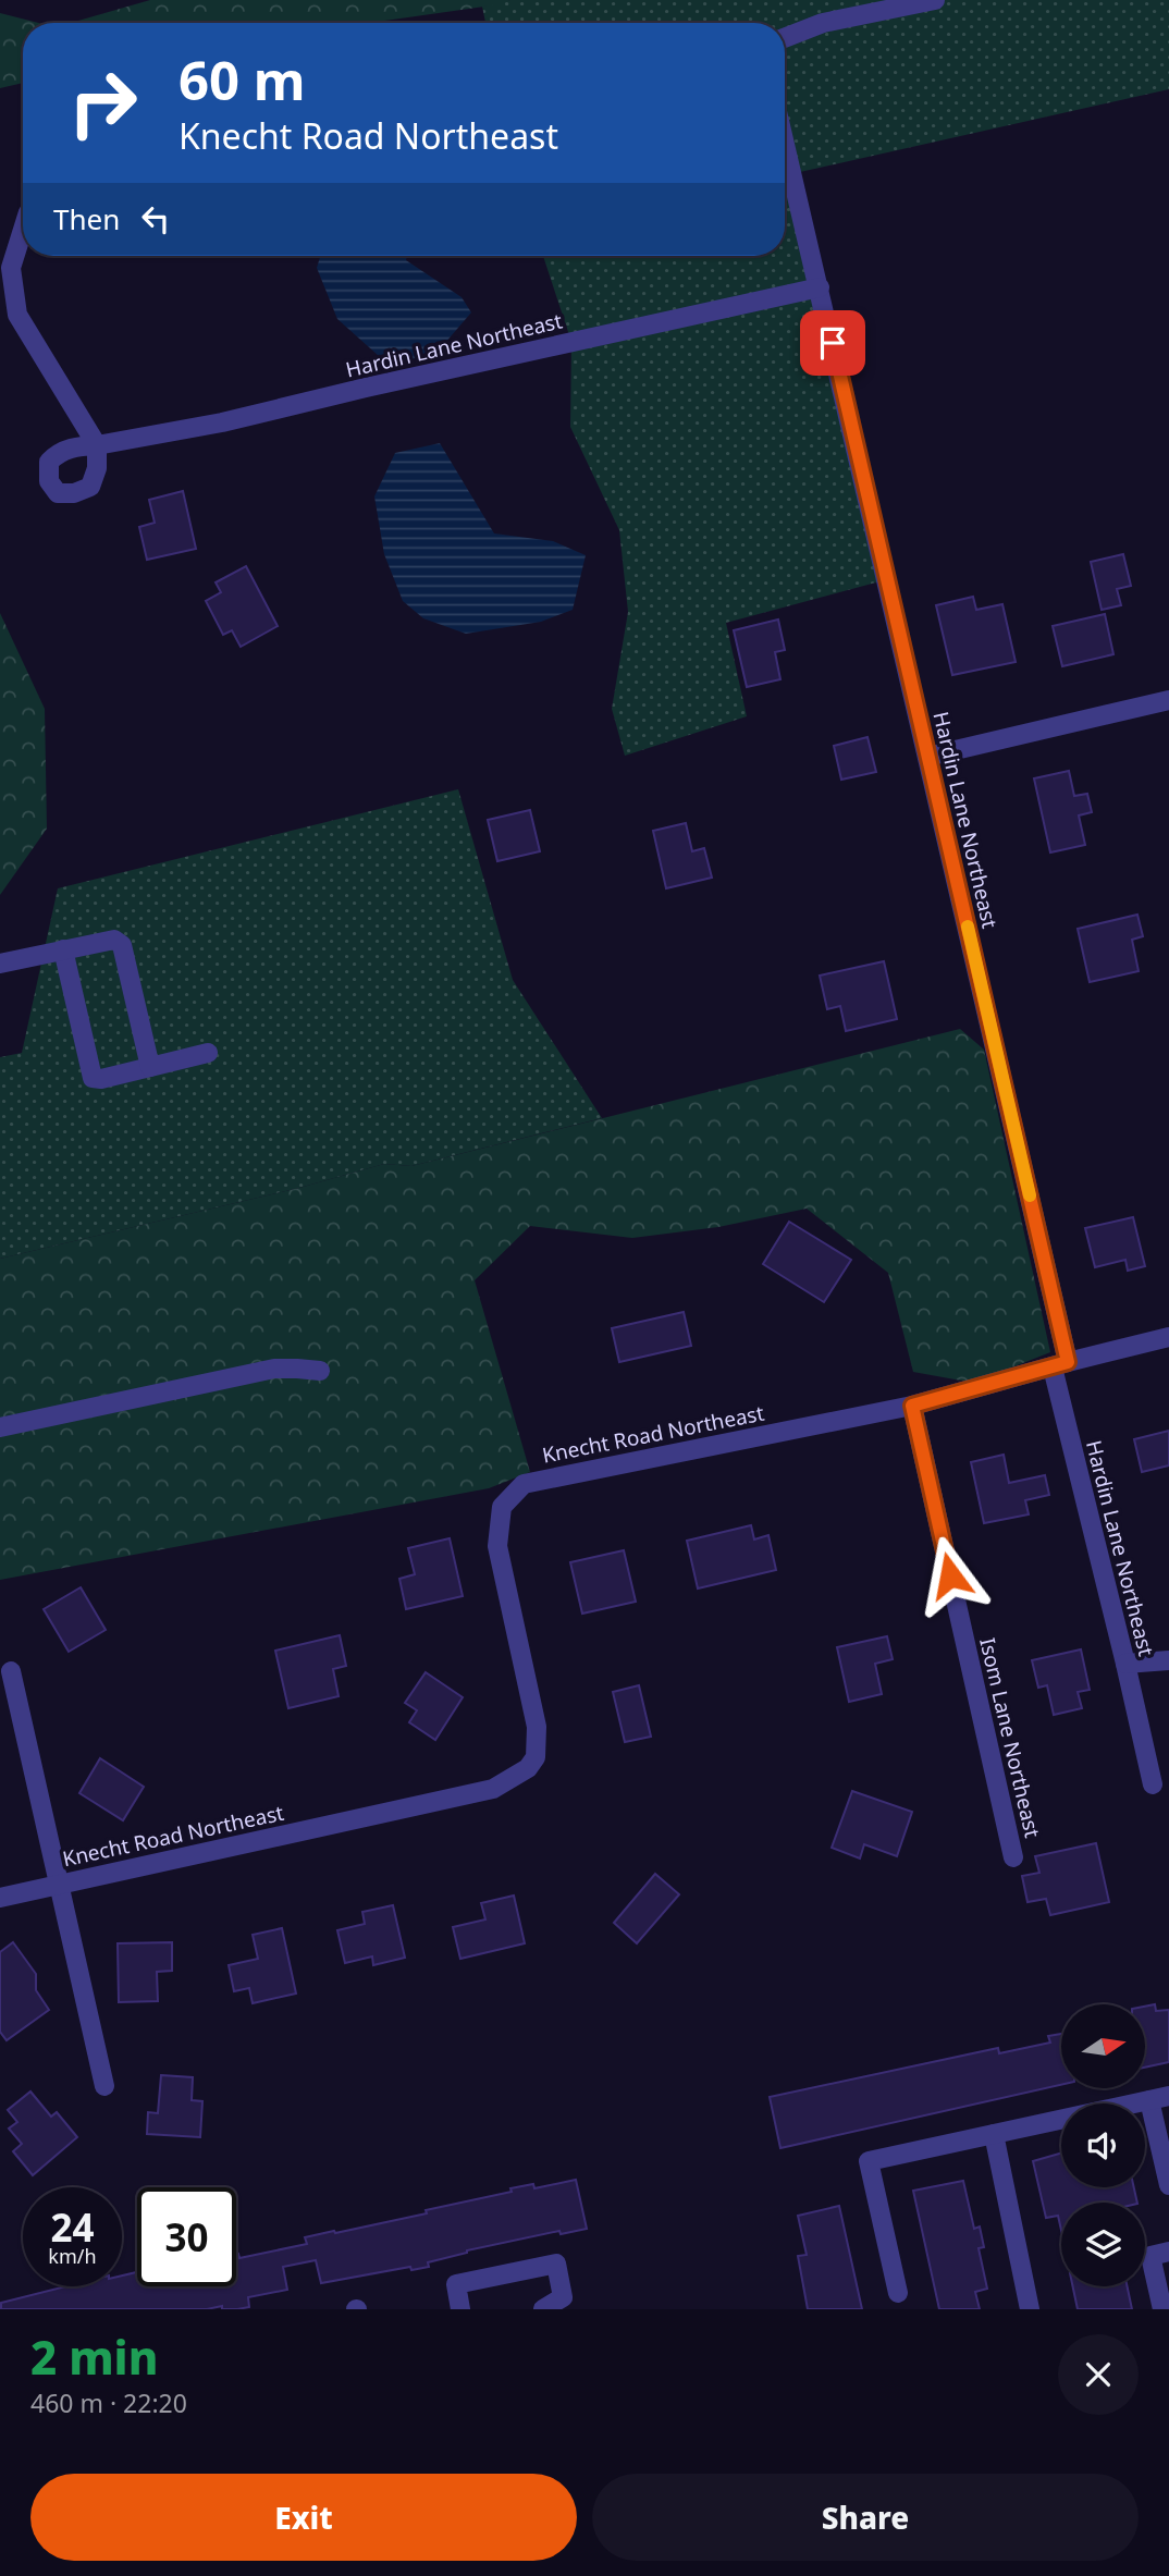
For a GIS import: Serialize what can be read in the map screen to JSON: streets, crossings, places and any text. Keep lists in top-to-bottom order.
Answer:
{
  "streets": {
    "street": ["Hardin Lane Northeast", "Knecht Road Northeast", "Isom Lane Northeast"]
  },
  "crossings": [
    ["Hardin Lane Northeast", "Knecht Road Northeast"],
    ["Knecht Road Northeast", "Isom Lane Northeast"]
  ],
  "north": "right",
  "page": {
    "turn": ["60 m", "Knecht Road Northeast"],
    "then": "Then",
    "speed": "24 km/h",
    "limit": "30",
    "heading": ["2 min", "460 m · 22:20"],
    "buttons": ["Exit", "Share"]
  }
}
